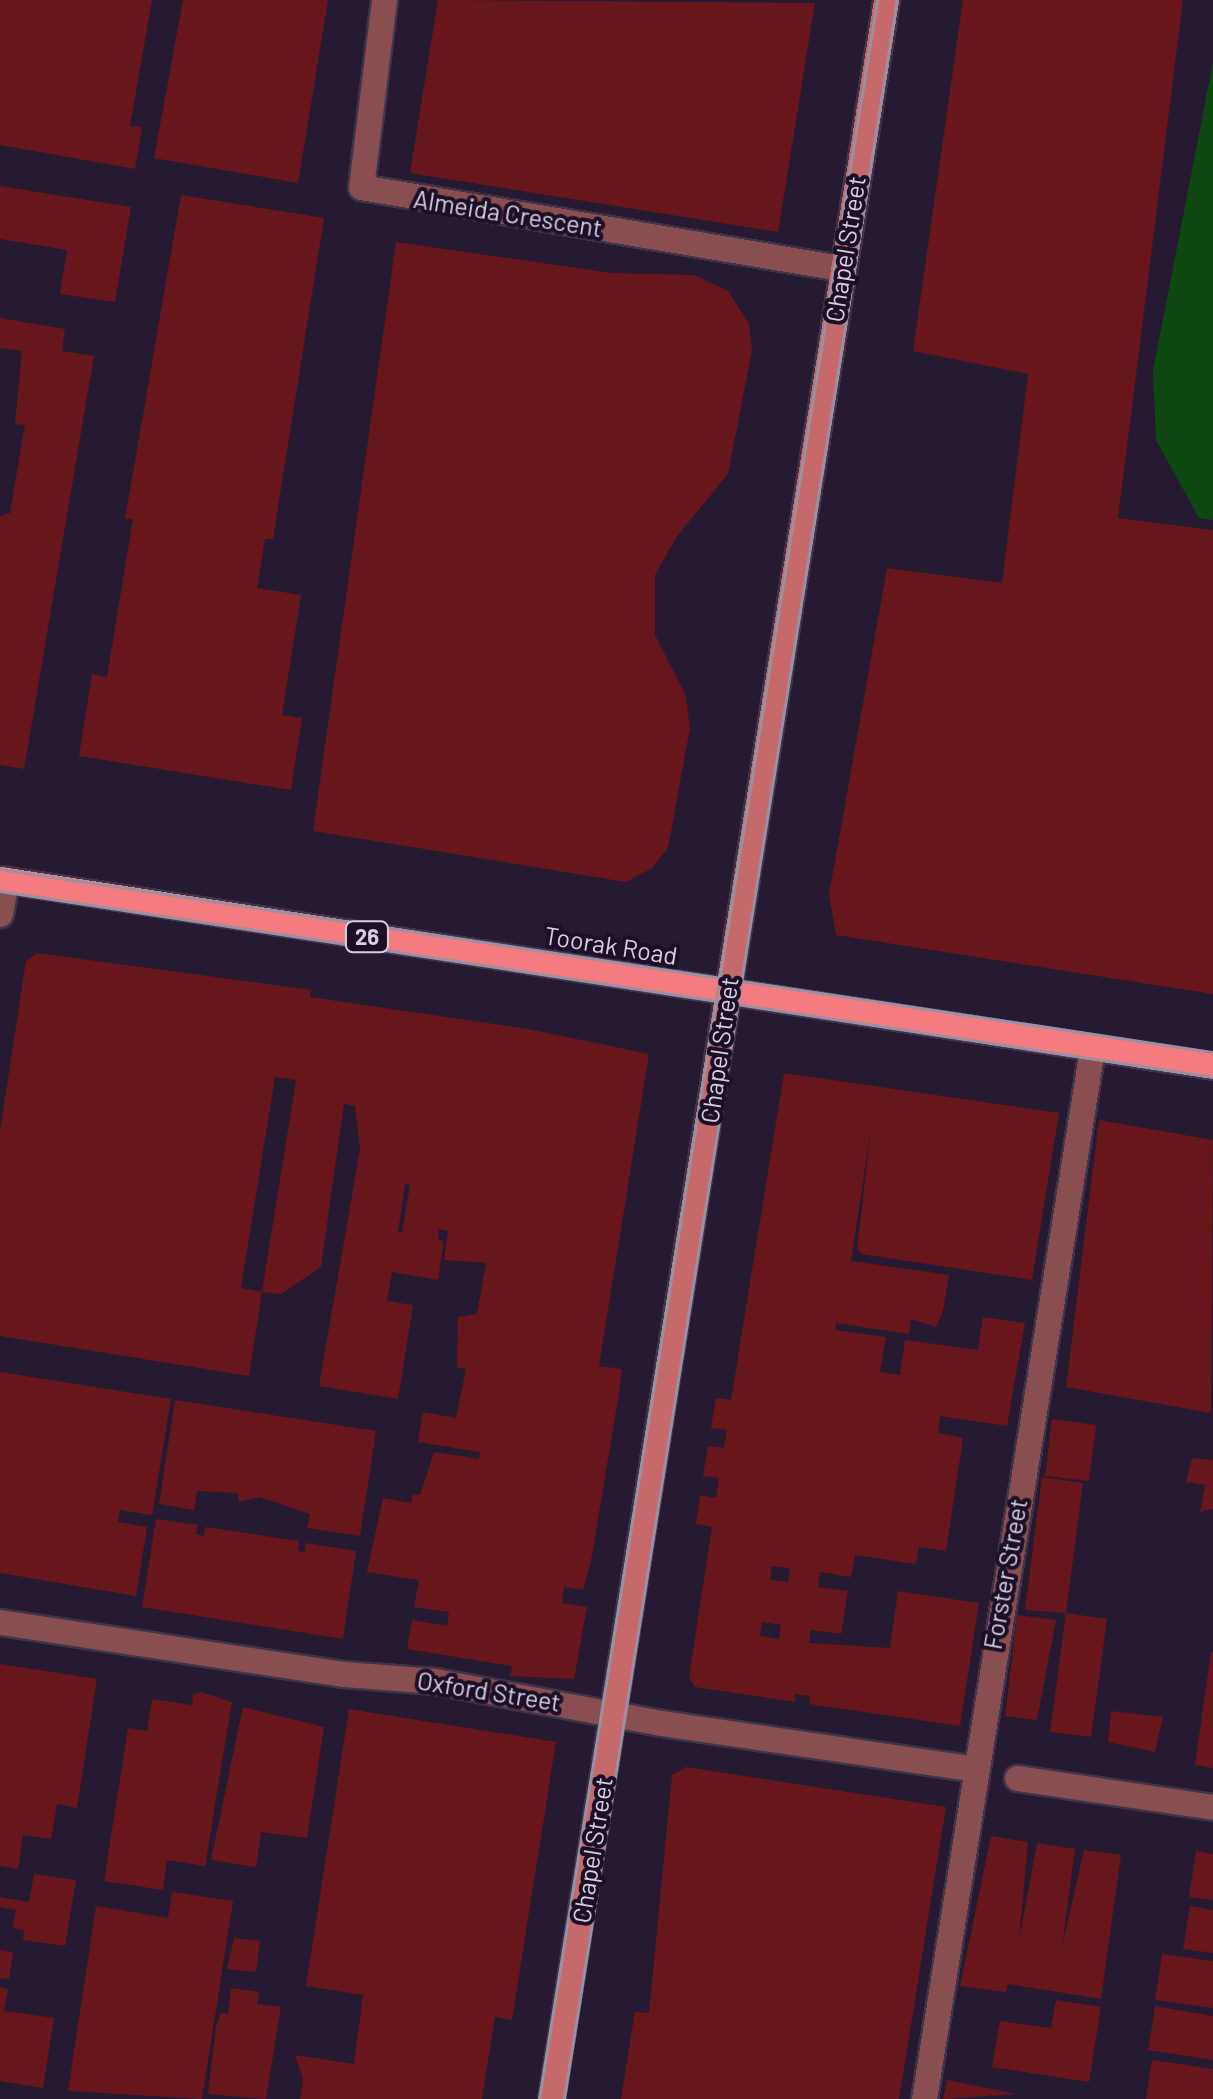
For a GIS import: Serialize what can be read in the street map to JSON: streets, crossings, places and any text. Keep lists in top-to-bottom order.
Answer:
{
  "streets": {
    "main road": ["26", "Toorak Road"],
    "street": [
      "Almeida Crescent",
      "Chapel Street",
      "Forster Street",
      "Oxford Street"
    ]
  },
  "crossings": [
    ["Almeida Crescent", "Chapel Street"],
    ["Chapel Street", "Toorak Road"],
    ["Chapel Street", "Oxford Street"],
    ["Toorak Road", "Forster Street"],
    ["Forster Street", "Oxford Street"]
  ]
}
